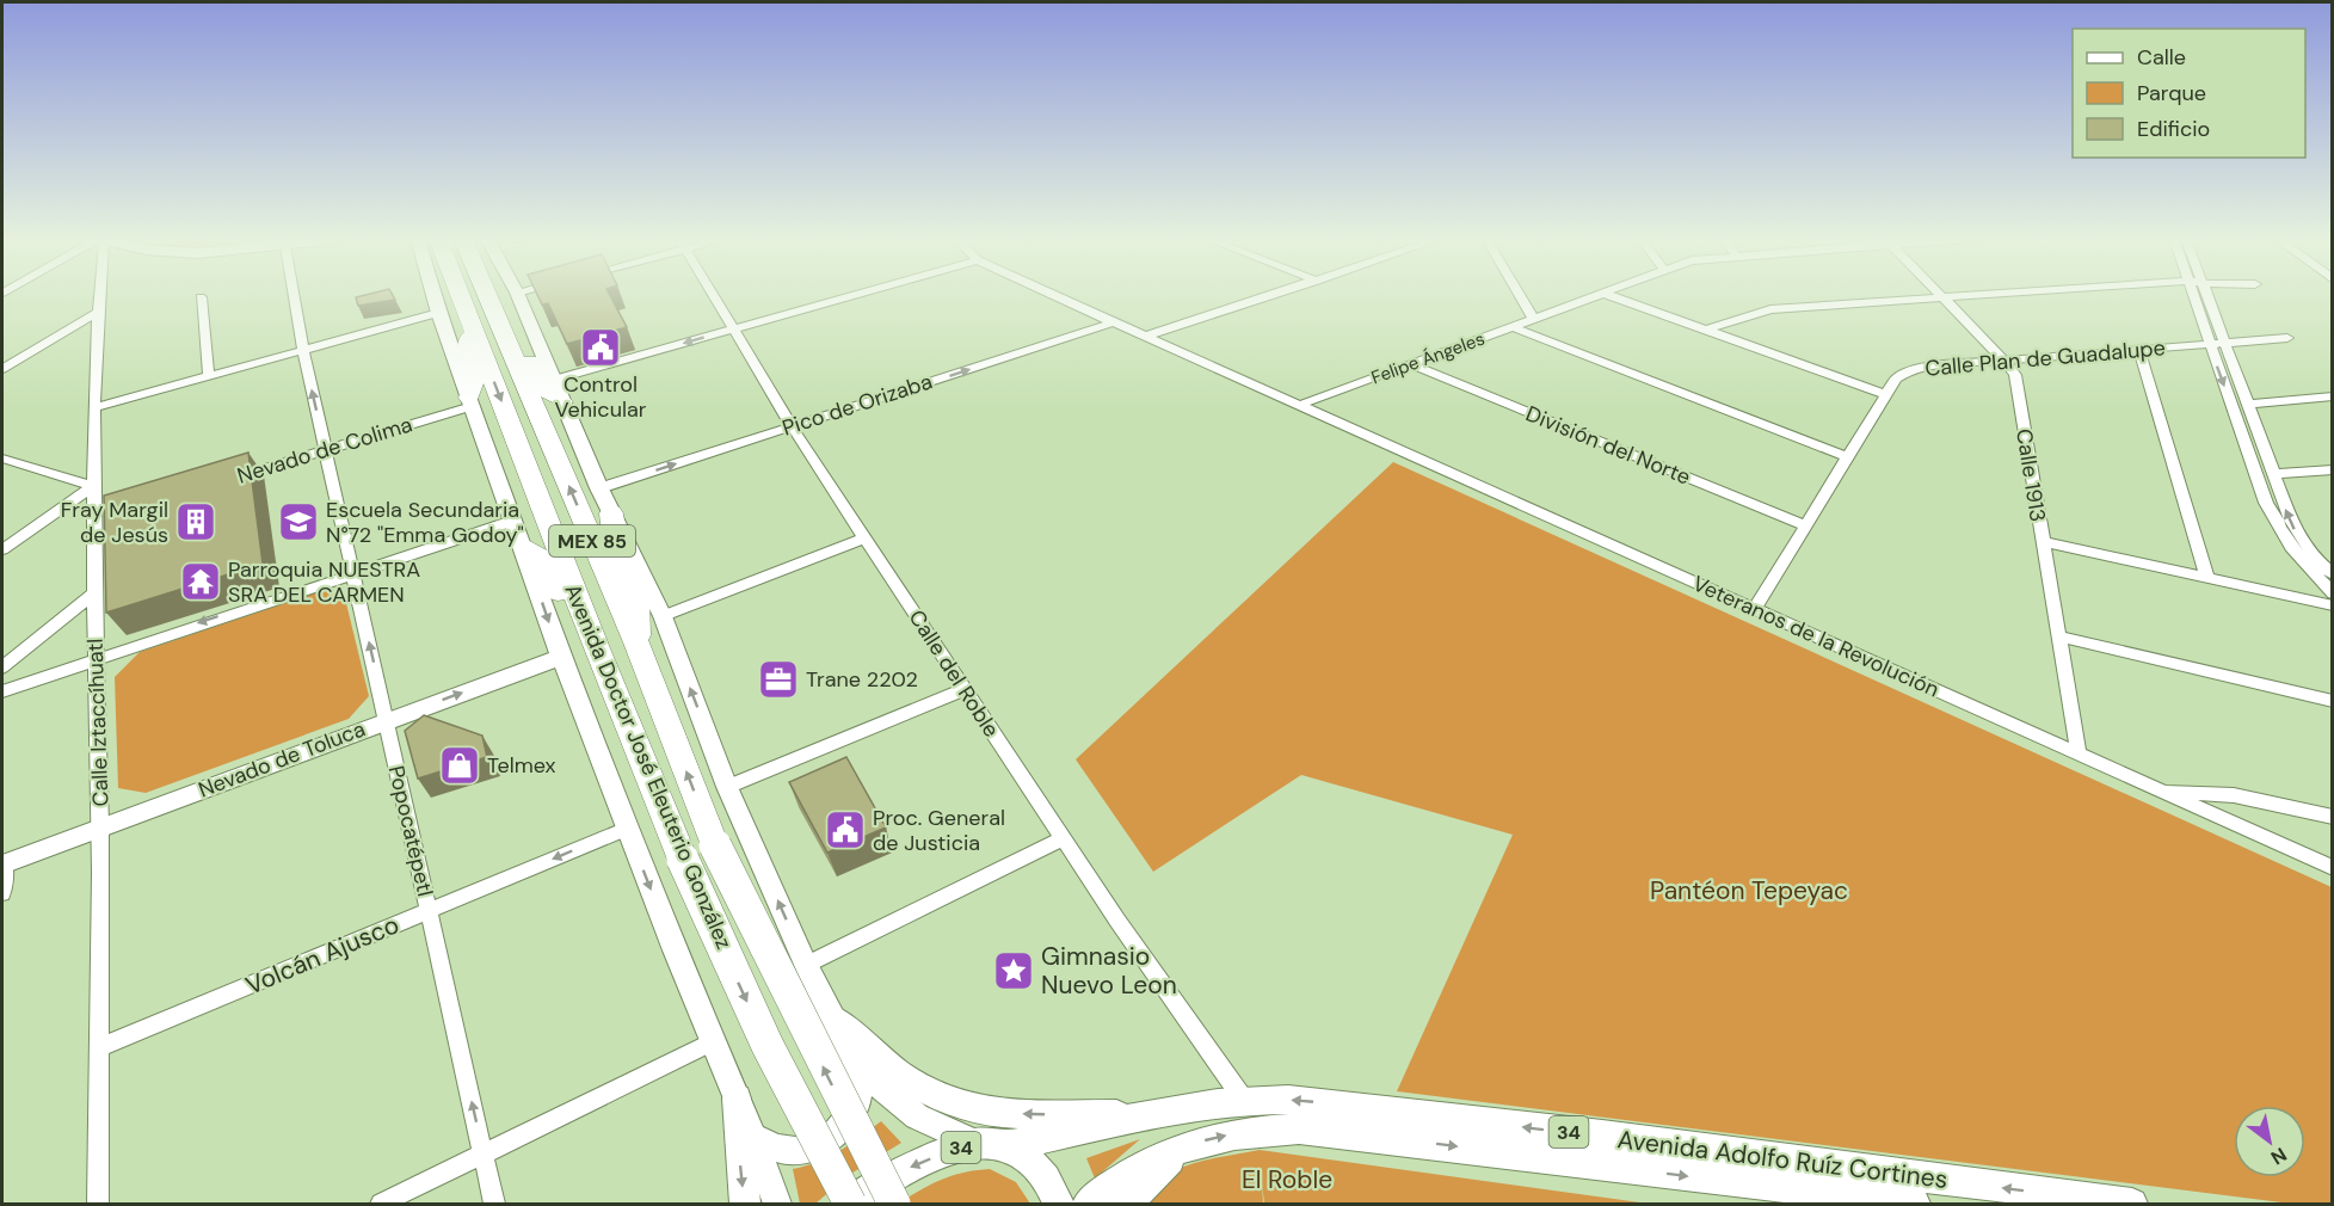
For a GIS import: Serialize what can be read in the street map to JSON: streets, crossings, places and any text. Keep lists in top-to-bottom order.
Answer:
{
  "streets": {
    "highway": ["MEX 85", "Avenida Doctor José Eleuterio González"],
    "main road": ["34", "Avenida Adolfo Ruíz Cortines"],
    "street": [
      "Felipe Ángeles",
      "Calle Plan de Guadalupe",
      "Pico de Orizaba",
      "División del Norte",
      "Nevado de Colima",
      "Calle 1913",
      "Veteranos de la Revolución",
      "Calle del Roble",
      "Calle Iztaccíhuatl",
      "Nevado de Toluca",
      "Popocatépetl",
      "Volcán Ajusco"
    ]
  },
  "crossings": [
    ["Felipe Ángeles", "División del Norte"],
    ["Felipe Ángeles", "Veteranos de la Revolución"],
    ["Calle Plan de Guadalupe", "División del Norte"],
    ["Calle Plan de Guadalupe", "Calle 1913"],
    ["Calle Plan de Guadalupe", "Veteranos de la Revolución"],
    ["Pico de Orizaba", "Veteranos de la Revolución"],
    ["Pico de Orizaba", "Calle del Roble"],
    ["Nevado de Colima", "Avenida Doctor José Eleuterio González"],
    ["Nevado de Colima", "Popocatépetl"],
    ["Calle 1913", "Veteranos de la Revolución"],
    ["Calle del Roble", "Avenida Adolfo Ruíz Cortines"],
    ["Calle Iztaccíhuatl", "Nevado de Toluca"],
    ["Calle Iztaccíhuatl", "Volcán Ajusco"],
    ["Nevado de Toluca", "Avenida Doctor José Eleuterio González"],
    ["Nevado de Toluca", "Popocatépetl"],
    ["Avenida Doctor José Eleuterio González", "Volcán Ajusco"],
    ["Avenida Doctor José Eleuterio González", "34"],
    ["Popocatépetl", "Volcán Ajusco"],
    ["34", "Avenida Adolfo Ruíz Cortines"]
  ],
  "one_way": ["Popocatépetl", "Volcán Ajusco"],
  "parks": ["Pantéon Tepeyac", "El Roble"],
  "places": {
    "public building": ["Control Vehicular", "Proc. General de Justicia"],
    "building": ["Fray Margil de Jesús"],
    "school or university": ["Escuela Secundaria N°72 \"Emma Godoy\""],
    "temple": ["Parroquia NUESTRA SRA DEL CARMEN"],
    "office": ["Trane 2202"],
    "shop": ["Telmex"],
    "place": ["Gimnasio Nuevo Leon"]
  },
  "legend": ["Calle", "Parque", "Edificio"],
  "north": "bottom right"
}
